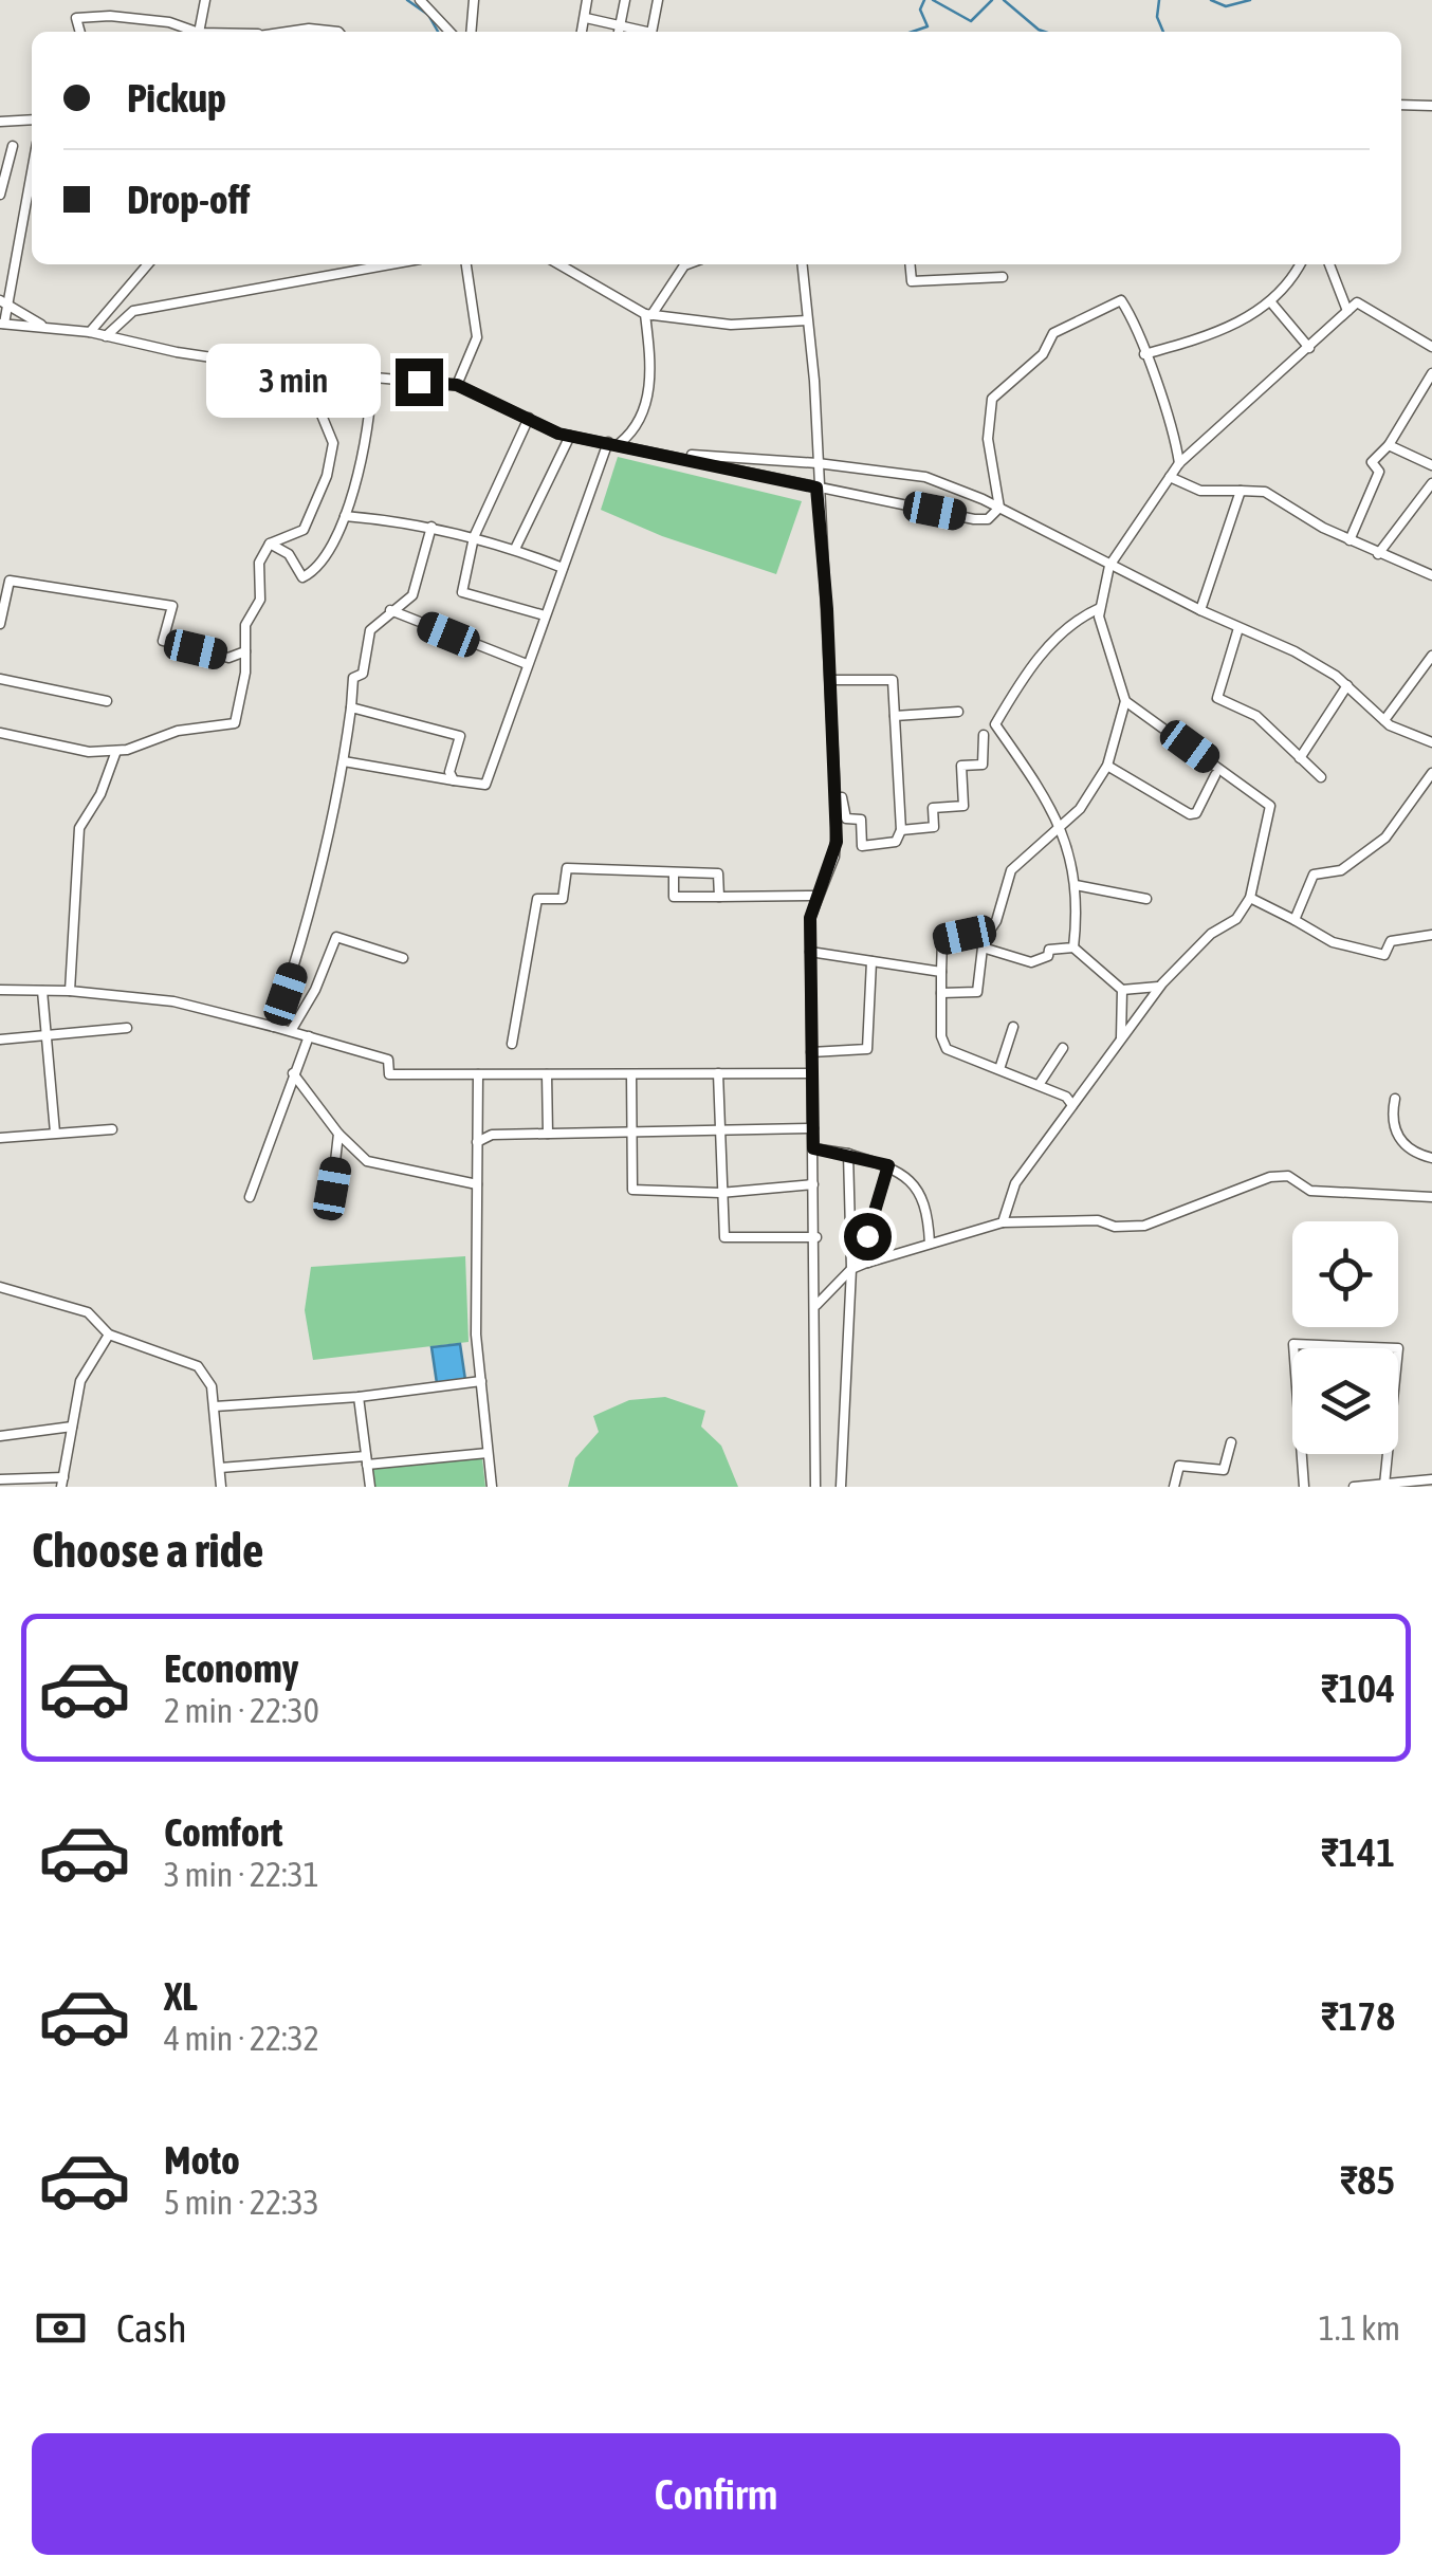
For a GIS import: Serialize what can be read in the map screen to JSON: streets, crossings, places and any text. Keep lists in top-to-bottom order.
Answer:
{
  "page": {
    "banner": ["Pickup", "Drop-off"],
    "bubble": "3 min",
    "heading": "Choose a ride",
    "list": [
      {
        "name": "Economy",
        "note": "2 min · 22:30",
        "value": "₹104"
      },
      {
        "name": "Comfort",
        "note": "3 min · 22:31",
        "value": "₹141"
      },
      {
        "name": "XL",
        "note": "4 min · 22:32",
        "value": "₹178"
      },
      {
        "name": "Moto",
        "note": "5 min · 22:33",
        "value": "₹85"
      }
    ],
    "pay": ["Cash", "1.1 km"],
    "buttons": "Confirm"
  }
}
